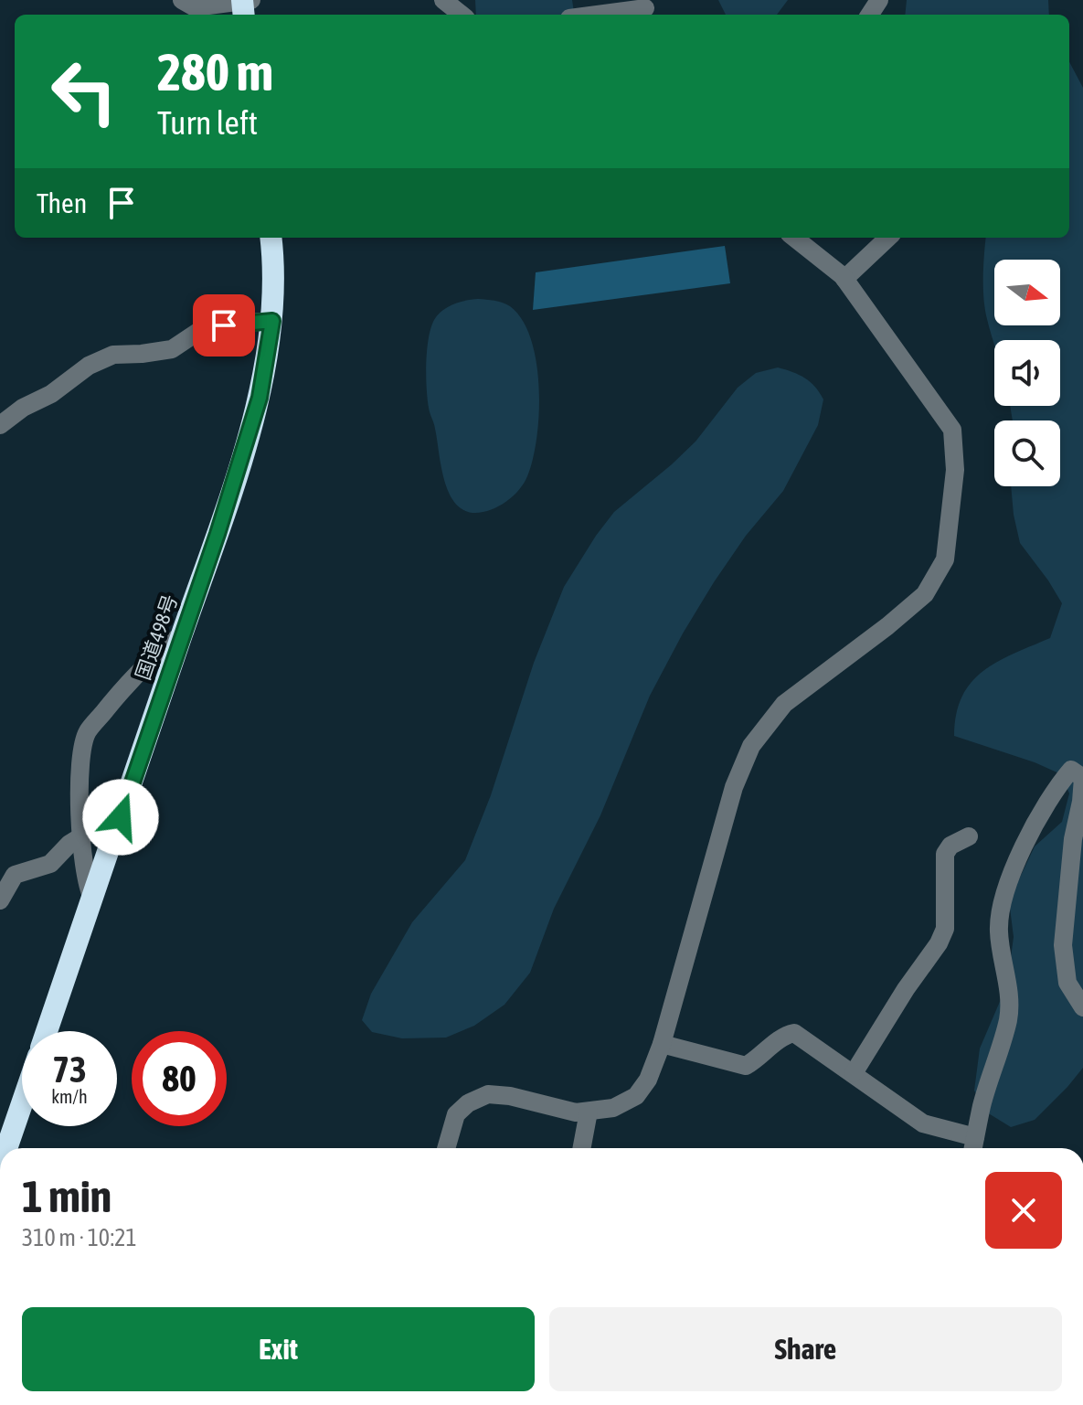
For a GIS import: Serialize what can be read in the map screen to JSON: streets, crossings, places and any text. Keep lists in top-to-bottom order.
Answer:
{
  "streets": {
    "highway": ["国道498号"]
  },
  "north": "right",
  "page": {
    "turn": ["280 m", "Turn left"],
    "then": "Then",
    "speed": "73 km/h",
    "limit": "80",
    "heading": ["1 min", "310 m · 10:21"],
    "buttons": ["Exit", "Share"]
  }
}
